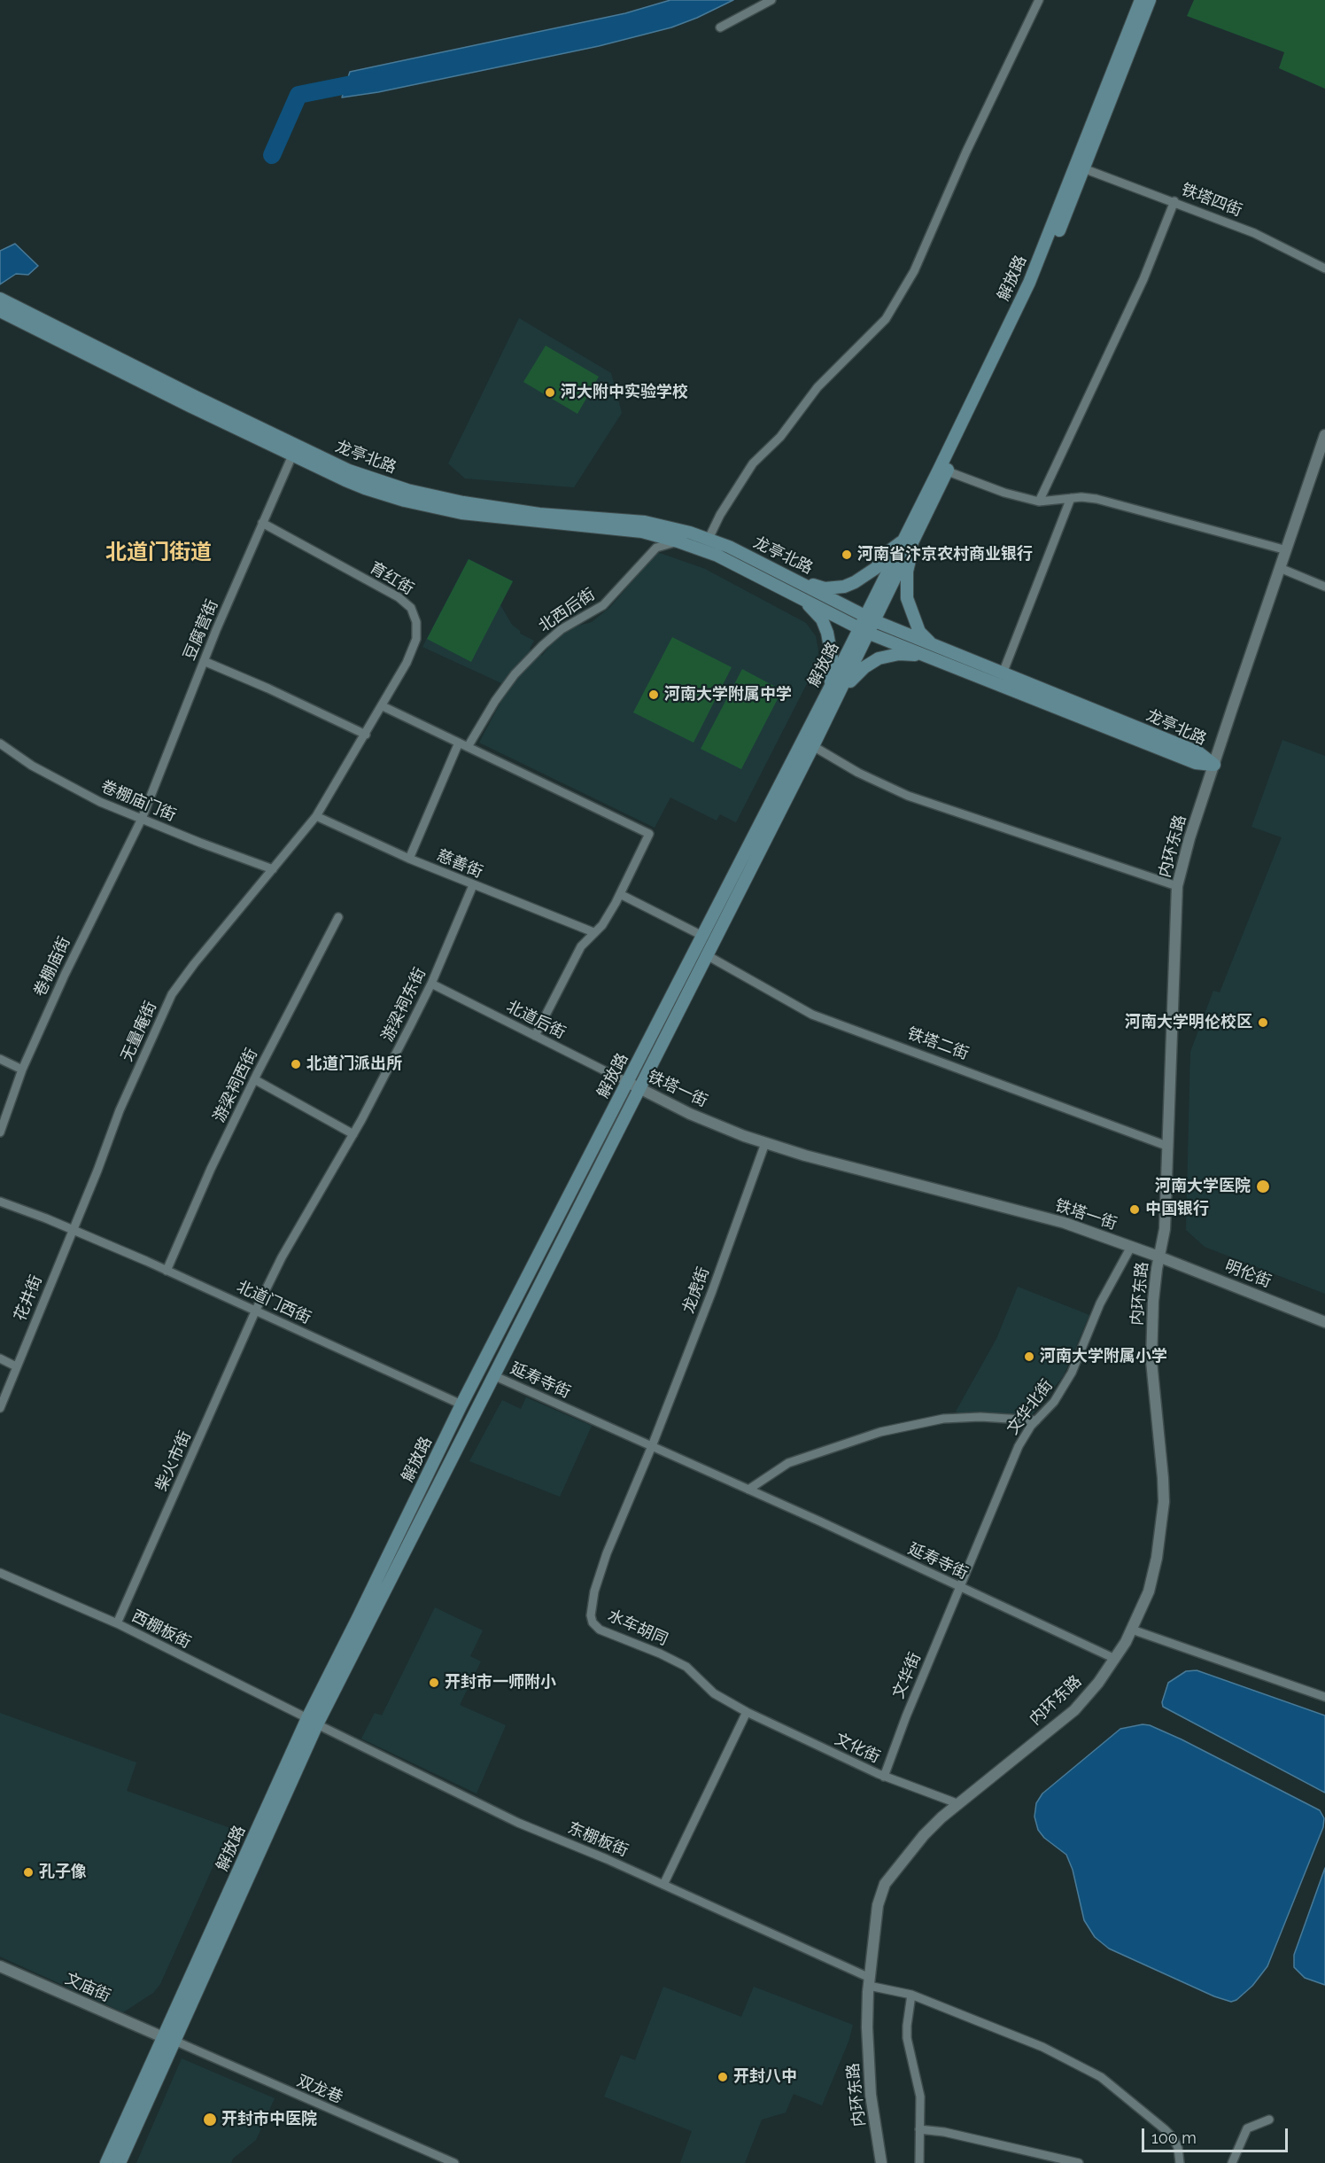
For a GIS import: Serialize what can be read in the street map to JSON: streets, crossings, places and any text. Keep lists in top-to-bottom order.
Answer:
{
  "streets": {
    "main road": ["解放路", "龙亭北路"],
    "street": [
      "铁塔四街",
      "育红街",
      "北西后街",
      "豆腐营街",
      "卷棚庙门街",
      "内环东路",
      "慈善街",
      "卷棚庙街",
      "游梁祠东街",
      "北道后街",
      "无量庵街",
      "铁塔二街",
      "游梁祠西街",
      "铁塔一街",
      "明伦街",
      "龙虎街",
      "花井街",
      "北道门西街",
      "延寿寺街",
      "文华北街",
      "柴火市街",
      "水车胡同",
      "西棚板街",
      "文华街",
      "文化街",
      "东棚板街",
      "文庙街",
      "双龙巷"
    ]
  },
  "crossings": [
    ["铁塔四街", "解放路"],
    ["解放路", "龙亭北路"],
    ["解放路", "北道后街"],
    ["解放路", "铁塔二街"],
    ["解放路", "铁塔一街"],
    ["解放路", "北道门西街"],
    ["解放路", "延寿寺街"],
    ["解放路", "西棚板街"],
    ["解放路", "东棚板街"],
    ["解放路", "文庙街"],
    ["解放路", "双龙巷"],
    ["龙亭北路", "北西后街"],
    ["龙亭北路", "豆腐营街"],
    ["龙亭北路", "内环东路"],
    ["育红街", "豆腐营街"],
    ["育红街", "卷棚庙门街"],
    ["育红街", "慈善街"],
    ["育红街", "无量庵街"],
    ["豆腐营街", "卷棚庙门街"],
    ["豆腐营街", "卷棚庙街"],
    ["卷棚庙门街", "卷棚庙街"],
    ["卷棚庙门街", "无量庵街"],
    ["内环东路", "铁塔二街"],
    ["内环东路", "铁塔一街"],
    ["内环东路", "明伦街"],
    ["内环东路", "延寿寺街"],
    ["内环东路", "文化街"],
    ["内环东路", "东棚板街"],
    ["慈善街", "游梁祠东街"],
    ["游梁祠东街", "北道后街"],
    ["游梁祠东街", "北道门西街"],
    ["游梁祠东街", "柴火市街"],
    ["北道后街", "铁塔一街"],
    ["无量庵街", "花井街"],
    ["无量庵街", "北道门西街"],
    ["游梁祠西街", "北道门西街"],
    ["铁塔一街", "明伦街"],
    ["铁塔一街", "龙虎街"],
    ["铁塔一街", "文华北街"],
    ["龙虎街", "延寿寺街"],
    ["龙虎街", "水车胡同"],
    ["花井街", "北道门西街"],
    ["北道门西街", "柴火市街"],
    ["延寿寺街", "文华北街"],
    ["延寿寺街", "水车胡同"],
    ["延寿寺街", "文华街"],
    ["文华北街", "文华街"],
    ["柴火市街", "西棚板街"],
    ["水车胡同", "文化街"],
    ["西棚板街", "东棚板街"],
    ["文华街", "文化街"],
    ["文庙街", "双龙巷"]
  ],
  "districts": ["北道门街道"],
  "places": [
    "河大附中实验学校",
    "河南省汴京农村商业银行",
    "河南大学附属中学",
    "河南大学明伦校区",
    "北道门派出所",
    "河南大学医院",
    "中国银行",
    "河南大学附属小学",
    "开封市一师附小",
    "孔子像",
    "开封八中",
    "开封市中医院"
  ],
  "scale_bar": "100 m"
}
